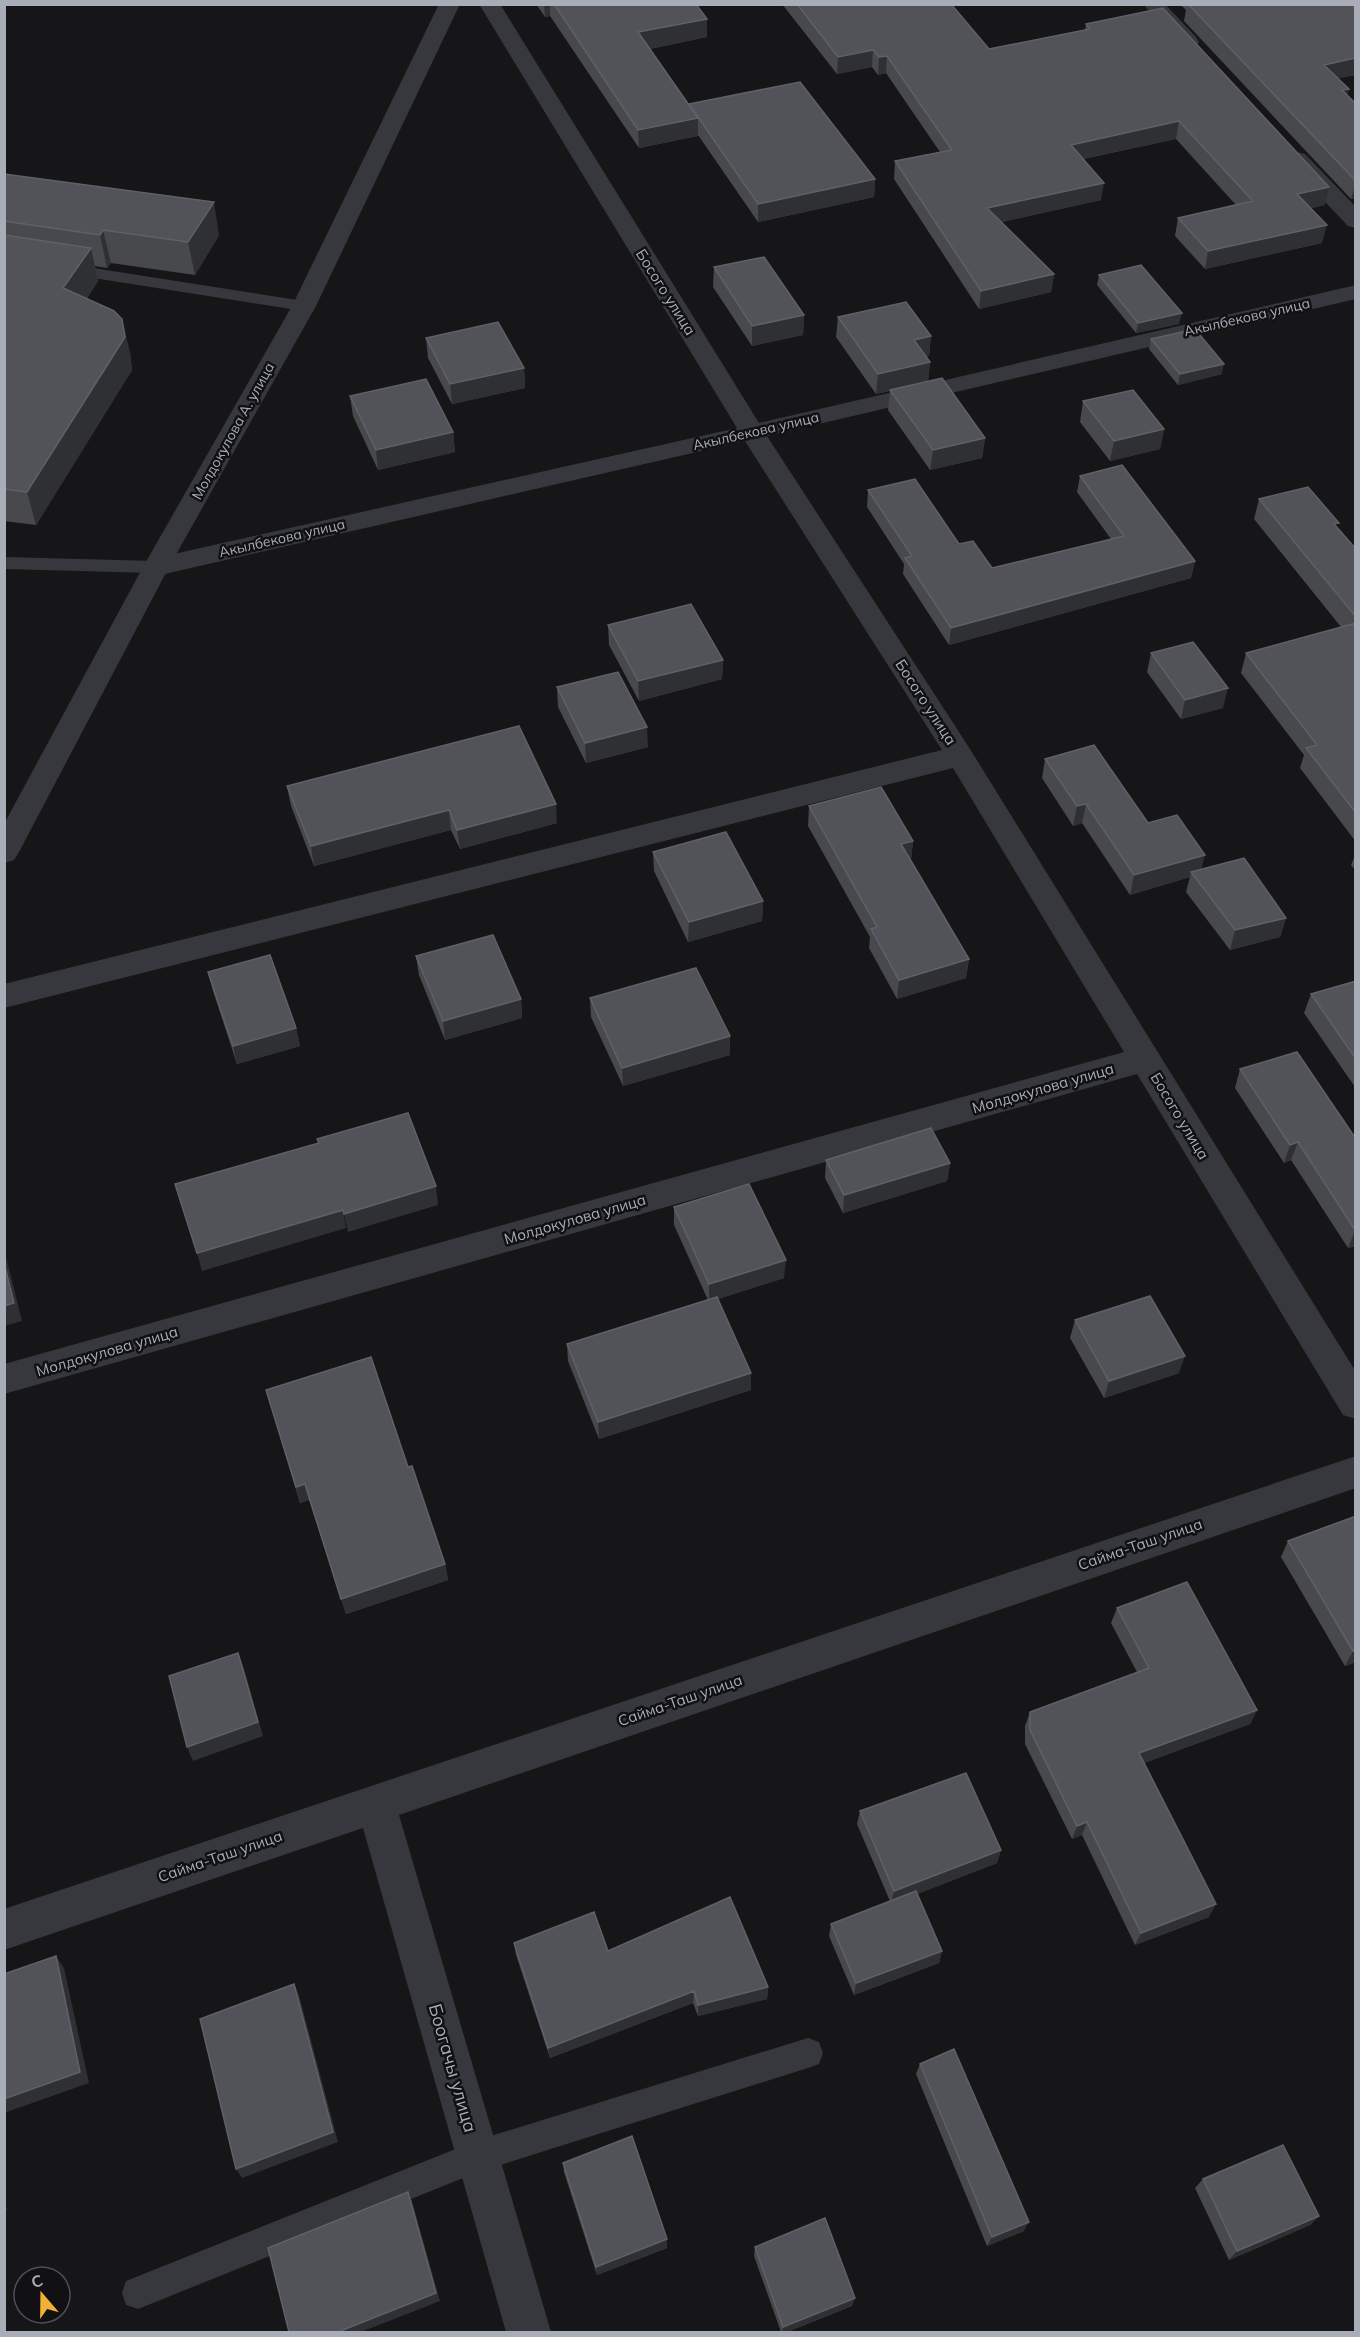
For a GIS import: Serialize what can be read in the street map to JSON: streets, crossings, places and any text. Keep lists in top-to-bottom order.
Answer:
{
  "streets": {
    "street": [
      "Босого улица",
      "Акылбекова улица",
      "Молдокулова А. улица",
      "Молдокулова улица",
      "Сайма-Таш улица",
      "Боогачы улица"
    ]
  },
  "crossings": [
    ["Босого улица", "Акылбекова улица"],
    ["Босого улица", "Молдокулова улица"],
    ["Акылбекова улица", "Молдокулова А. улица"],
    ["Сайма-Таш улица", "Боогачы улица"]
  ],
  "north": "top"
}
